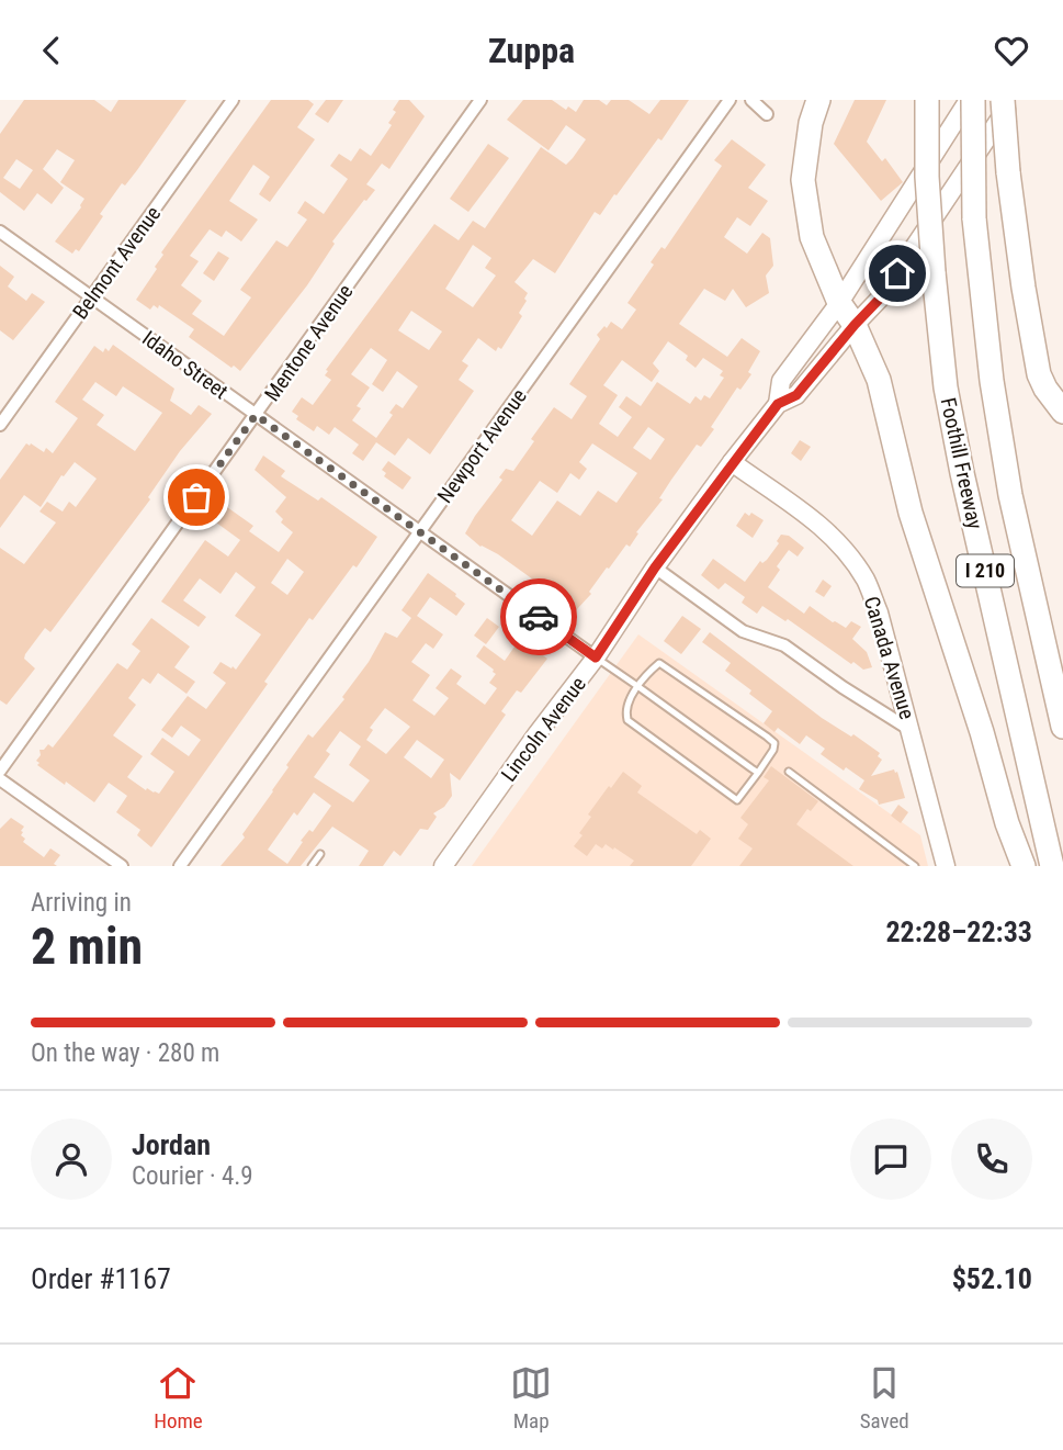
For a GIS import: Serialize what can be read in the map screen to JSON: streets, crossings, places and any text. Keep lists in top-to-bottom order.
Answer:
{
  "streets": {
    "highway": ["Foothill Freeway", "I 210"],
    "main road": ["Canada Avenue", "Lincoln Avenue"],
    "street": [
      "Belmont Avenue",
      "Mentone Avenue",
      "Idaho Street",
      "Newport Avenue"
    ]
  },
  "crossings": [
    ["Belmont Avenue", "Idaho Street"],
    ["Mentone Avenue", "Idaho Street"],
    ["Idaho Street", "Newport Avenue"],
    ["Idaho Street", "Lincoln Avenue"],
    ["Foothill Freeway", "Lincoln Avenue"],
    ["Canada Avenue", "Lincoln Avenue"]
  ],
  "page": {
    "header": "Zuppa",
    "heading": ["2 min", "Arriving in", "22:28–22:33"],
    "panel": [
      "Jordan",
      "Courier · 4.9",
      "Order #1167",
      "$52.10"
    ],
    "bar": "On the way · 280 m",
    "tabs": ["Home", "Map", "Saved"]
  }
}
